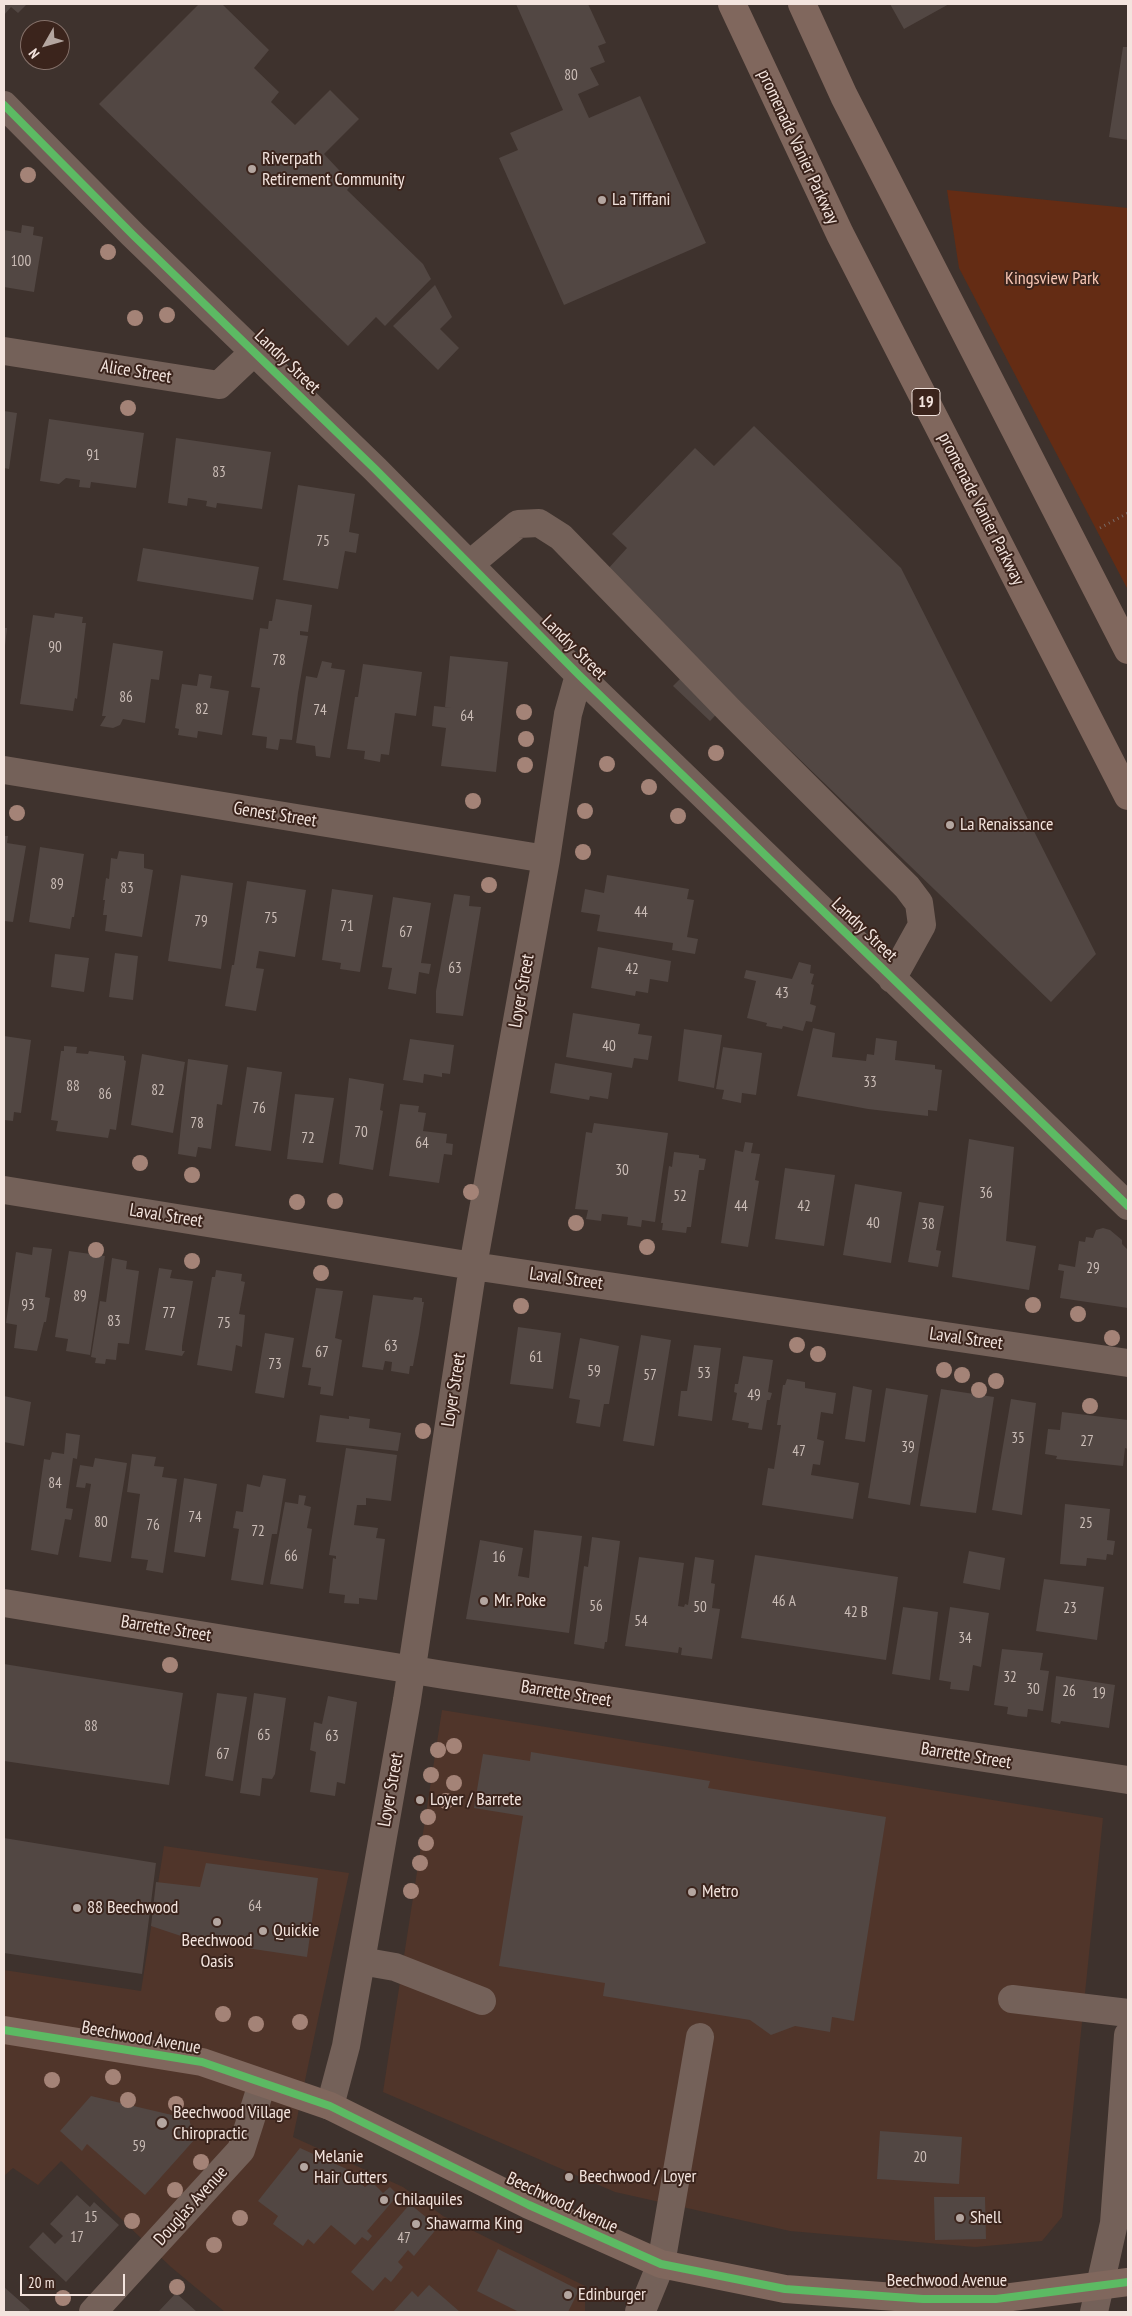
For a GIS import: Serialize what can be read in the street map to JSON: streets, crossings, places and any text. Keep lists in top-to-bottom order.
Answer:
{
  "streets": {
    "main road": ["promenade Vanier Parkway", "19", "Beechwood Avenue"],
    "street": [
      "Landry Street",
      "Alice Street",
      "Genest Street",
      "Loyer Street",
      "Laval Street",
      "Barrette Street",
      "Douglas Avenue"
    ]
  },
  "crossings": [
    ["Landry Street", "Alice Street"],
    ["Landry Street", "Loyer Street"],
    ["Genest Street", "Loyer Street"],
    ["Loyer Street", "Laval Street"],
    ["Loyer Street", "Barrette Street"],
    ["Loyer Street", "Beechwood Avenue"],
    ["Beechwood Avenue", "Douglas Avenue"]
  ],
  "parks": ["Kingsview Park"],
  "places": [
    "Riverpath Retirement Community",
    "La Tiffani",
    "La Renaissance",
    "Mr. Poke",
    "Loyer / Barrete",
    "Metro",
    "88 Beechwood",
    "Beechwood Oasis",
    "Quickie",
    "Beechwood Village Chiropractic",
    "Melanie Hair Cutters",
    "Beechwood / Loyer",
    "Chilaquiles",
    "Shell",
    "Shawarma King",
    "Edinburger"
  ],
  "house_numbers": [
    "80",
    "100",
    "91",
    "83",
    "75",
    "90",
    "78",
    "86",
    "82",
    "74",
    "64",
    "89",
    "83",
    "44",
    "75",
    "79",
    "71",
    "67",
    "63",
    "42",
    "43",
    "40",
    "33",
    "88",
    "82",
    "86",
    "76",
    "78",
    "70",
    "72",
    "64",
    "30",
    "36",
    "52",
    "44",
    "42",
    "40",
    "38",
    "29",
    "89",
    "93",
    "77",
    "83",
    "75",
    "63",
    "67",
    "61",
    "73",
    "59",
    "53",
    "57",
    "49",
    "35",
    "27",
    "39",
    "47",
    "84",
    "74",
    "80",
    "25",
    "76",
    "72",
    "66",
    "16",
    "46 A",
    "56",
    "50",
    "23",
    "42 B",
    "54",
    "34",
    "32",
    "30",
    "26",
    "19",
    "88",
    "65",
    "63",
    "67",
    "64",
    "59",
    "20",
    "15",
    "17",
    "47"
  ],
  "scale_bar": "20 m",
  "north": "bottom left"
}
